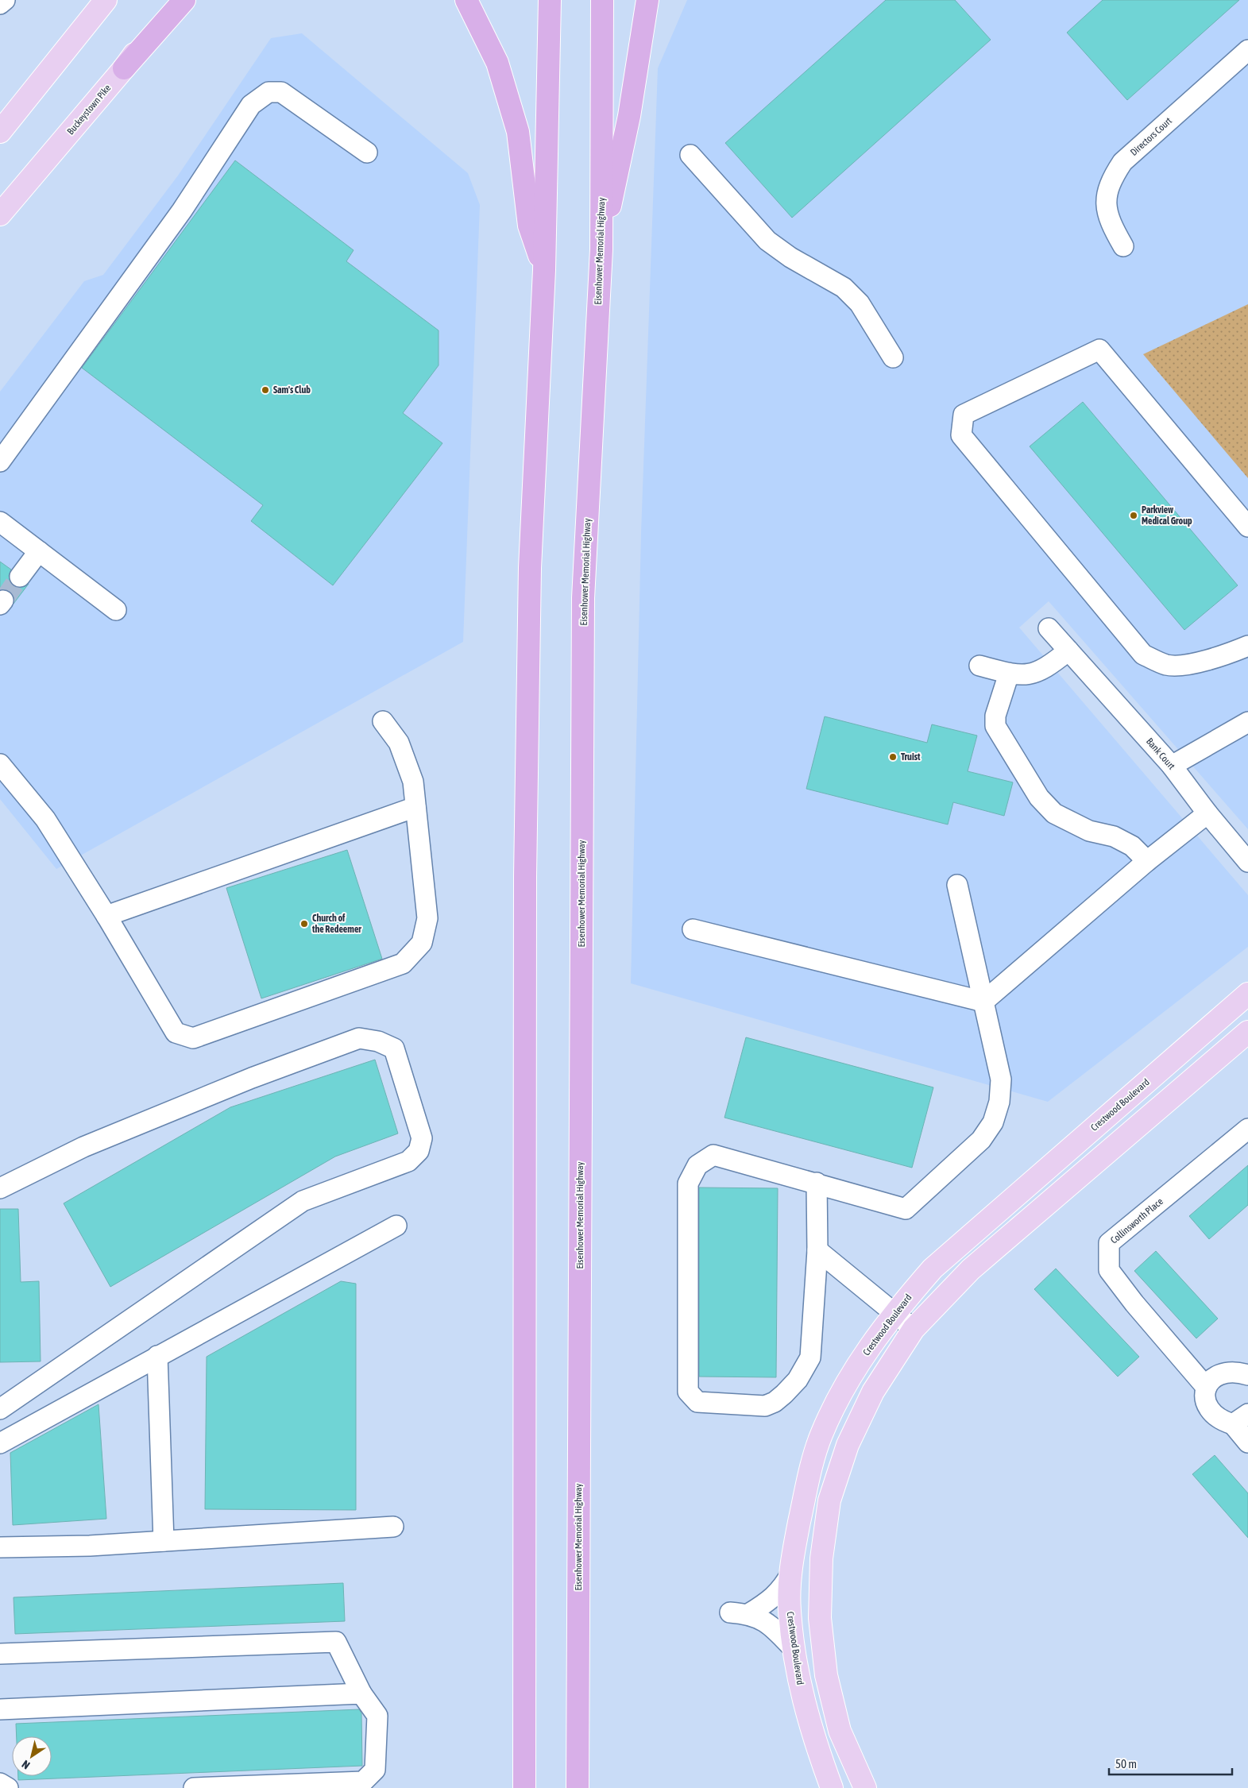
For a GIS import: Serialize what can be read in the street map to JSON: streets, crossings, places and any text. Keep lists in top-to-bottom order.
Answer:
{
  "streets": {
    "highway": ["Eisenhower Memorial Highway"],
    "main road": ["Buckeystown Pike", "Crestwood Boulevard"],
    "street": ["Directors Court", "Bank Court", "Collinsworth Place"]
  },
  "places": [
    "Sam's Club",
    "Parkview Medical Group",
    "Truist",
    "Church of the Redeemer"
  ],
  "scale_bar": "50 m",
  "north": "bottom left"
}
